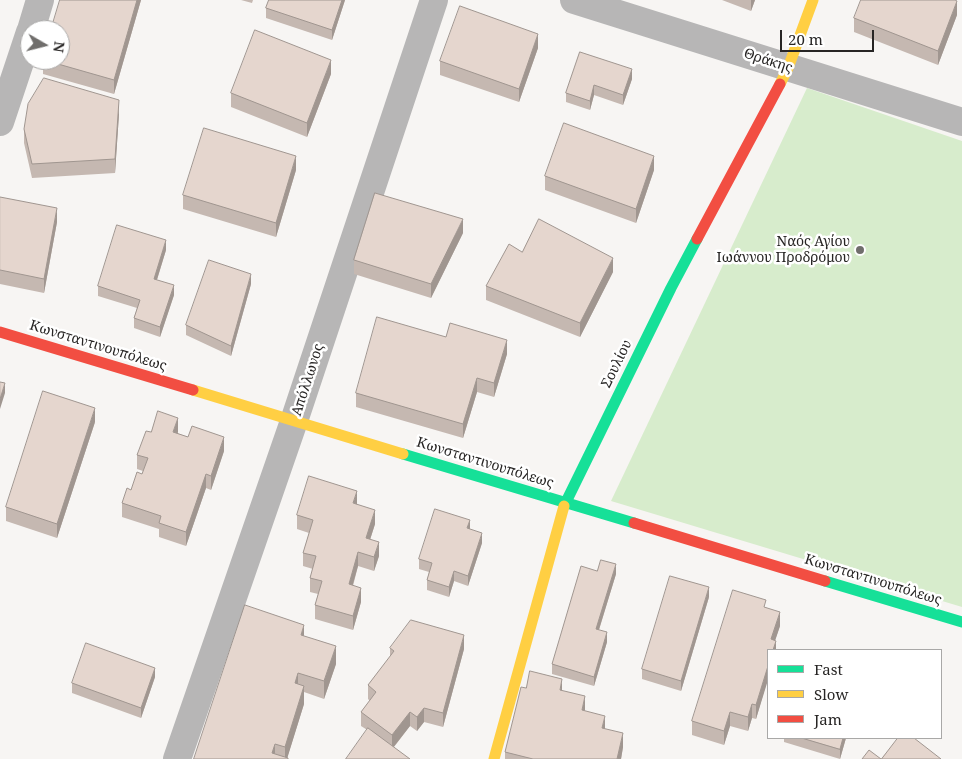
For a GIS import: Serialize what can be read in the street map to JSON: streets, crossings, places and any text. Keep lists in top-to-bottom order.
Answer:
{
  "streets": {
    "street": [
      "Θράκης",
      "Κωνσταντινουπόλεως",
      "Σουλίου",
      "Απόλλωνος"
    ]
  },
  "crossings": [
    ["Θράκης", "Σουλίου"],
    ["Κωνσταντινουπόλεως", "Σουλίου"],
    ["Κωνσταντινουπόλεως", "Απόλλωνος"]
  ],
  "places": ["Ναός Αγίου Ιωάννου Προδρόμου"],
  "legend": ["Fast", "Slow", "Jam"],
  "scale_bar": "20 m",
  "north": "right"
}
